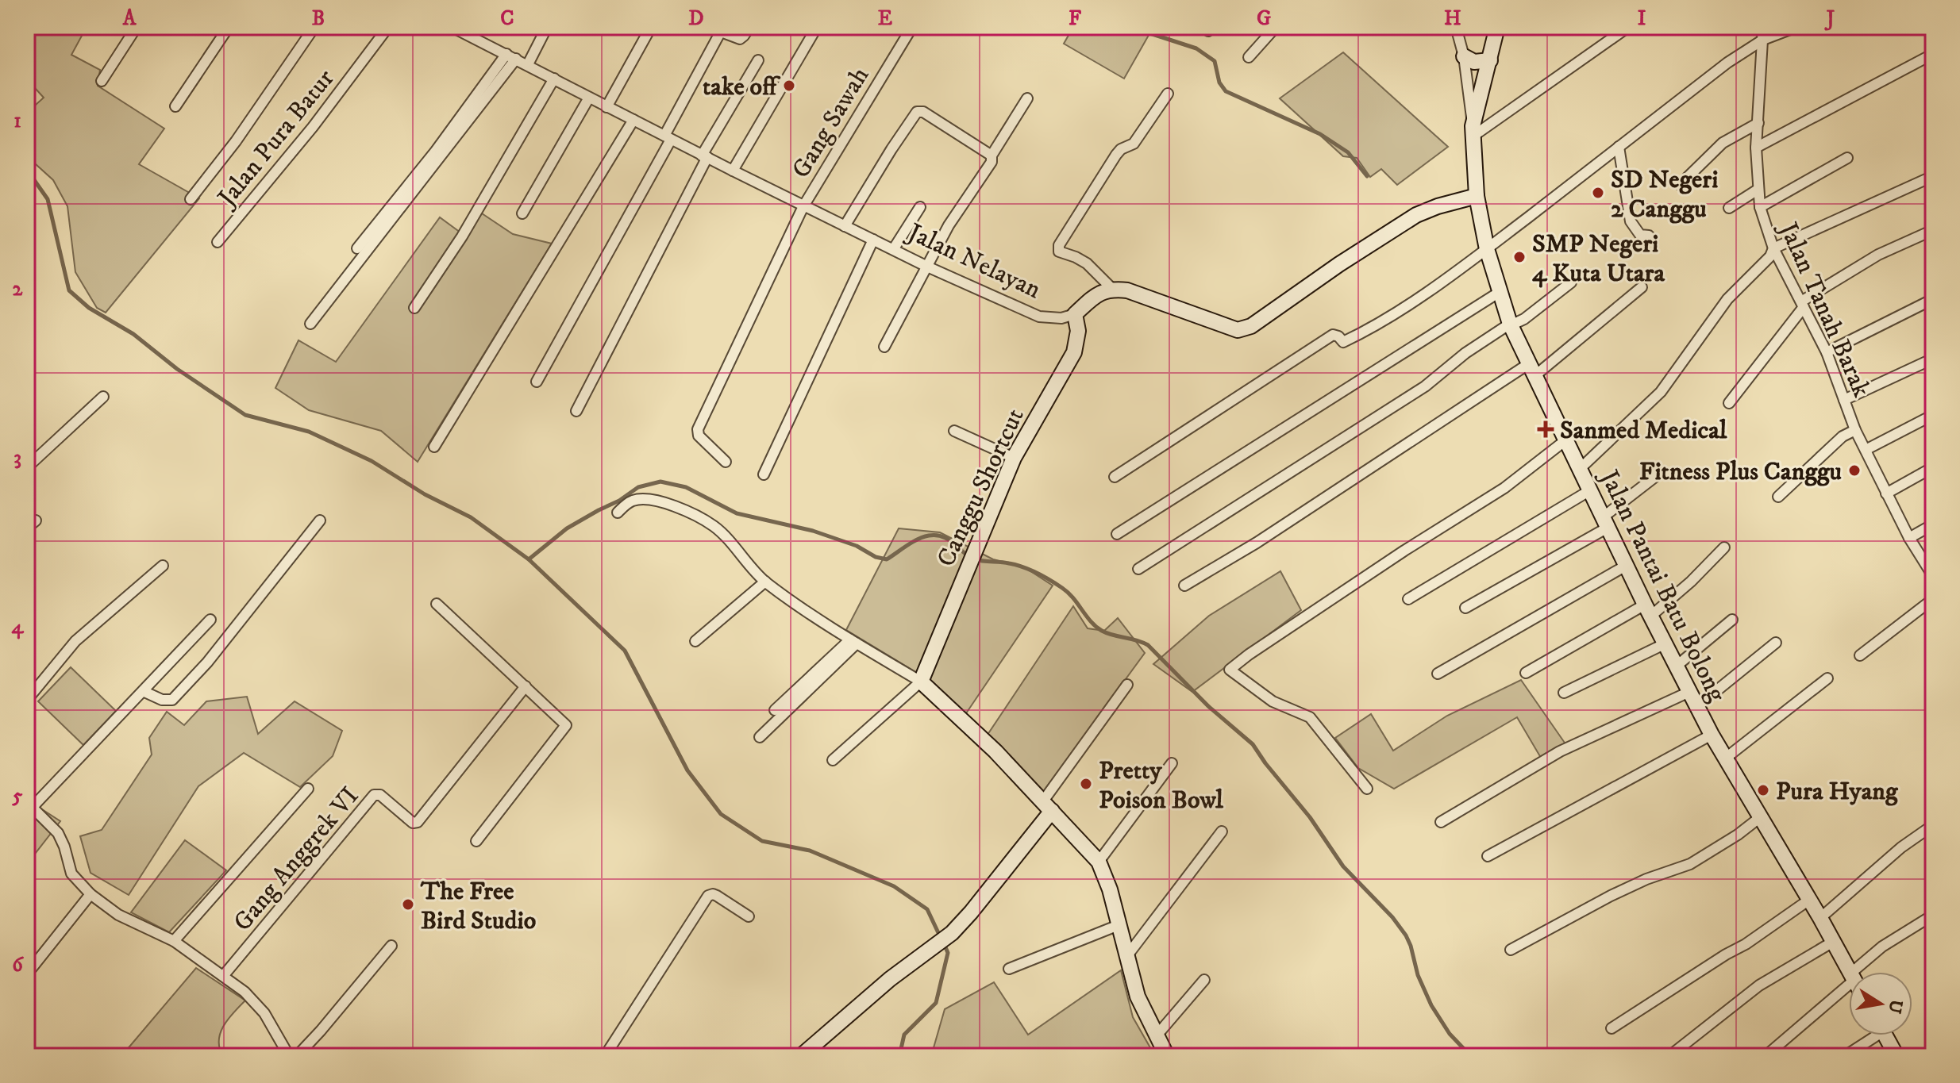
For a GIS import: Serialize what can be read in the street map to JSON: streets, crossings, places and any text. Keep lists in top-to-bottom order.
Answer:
{
  "streets": {
    "street": [
      "Gang Sawah",
      "Jalan Pura Batur",
      "Jalan Nelayan",
      "Jalan Tanah Barak",
      "Canggu Shortcut",
      "Jalan Pantai Batu Bolong",
      "Gang Anggrek VI"
    ]
  },
  "crossings": [
    ["Gang Sawah", "Jalan Nelayan"],
    ["Jalan Nelayan", "Canggu Shortcut"]
  ],
  "places": {
    "other": [
      "take off",
      "SD Negeri 2 Canggu",
      "SMP Negeri 4 Kuta Utara",
      "Fitness Plus Canggu",
      "Pretty Poison Bowl",
      "Pura Hyang",
      "The Free Bird Studio"
    ],
    "health": ["Sanmed Medical"]
  },
  "north": "right",
  "grid": {
    "columns": [
      "A",
      "B",
      "C",
      "D",
      "E",
      "F",
      "G",
      "H",
      "I",
      "J"
    ],
    "rows": [
      "1",
      "2",
      "3",
      "4",
      "5",
      "6"
    ]
  }
}
